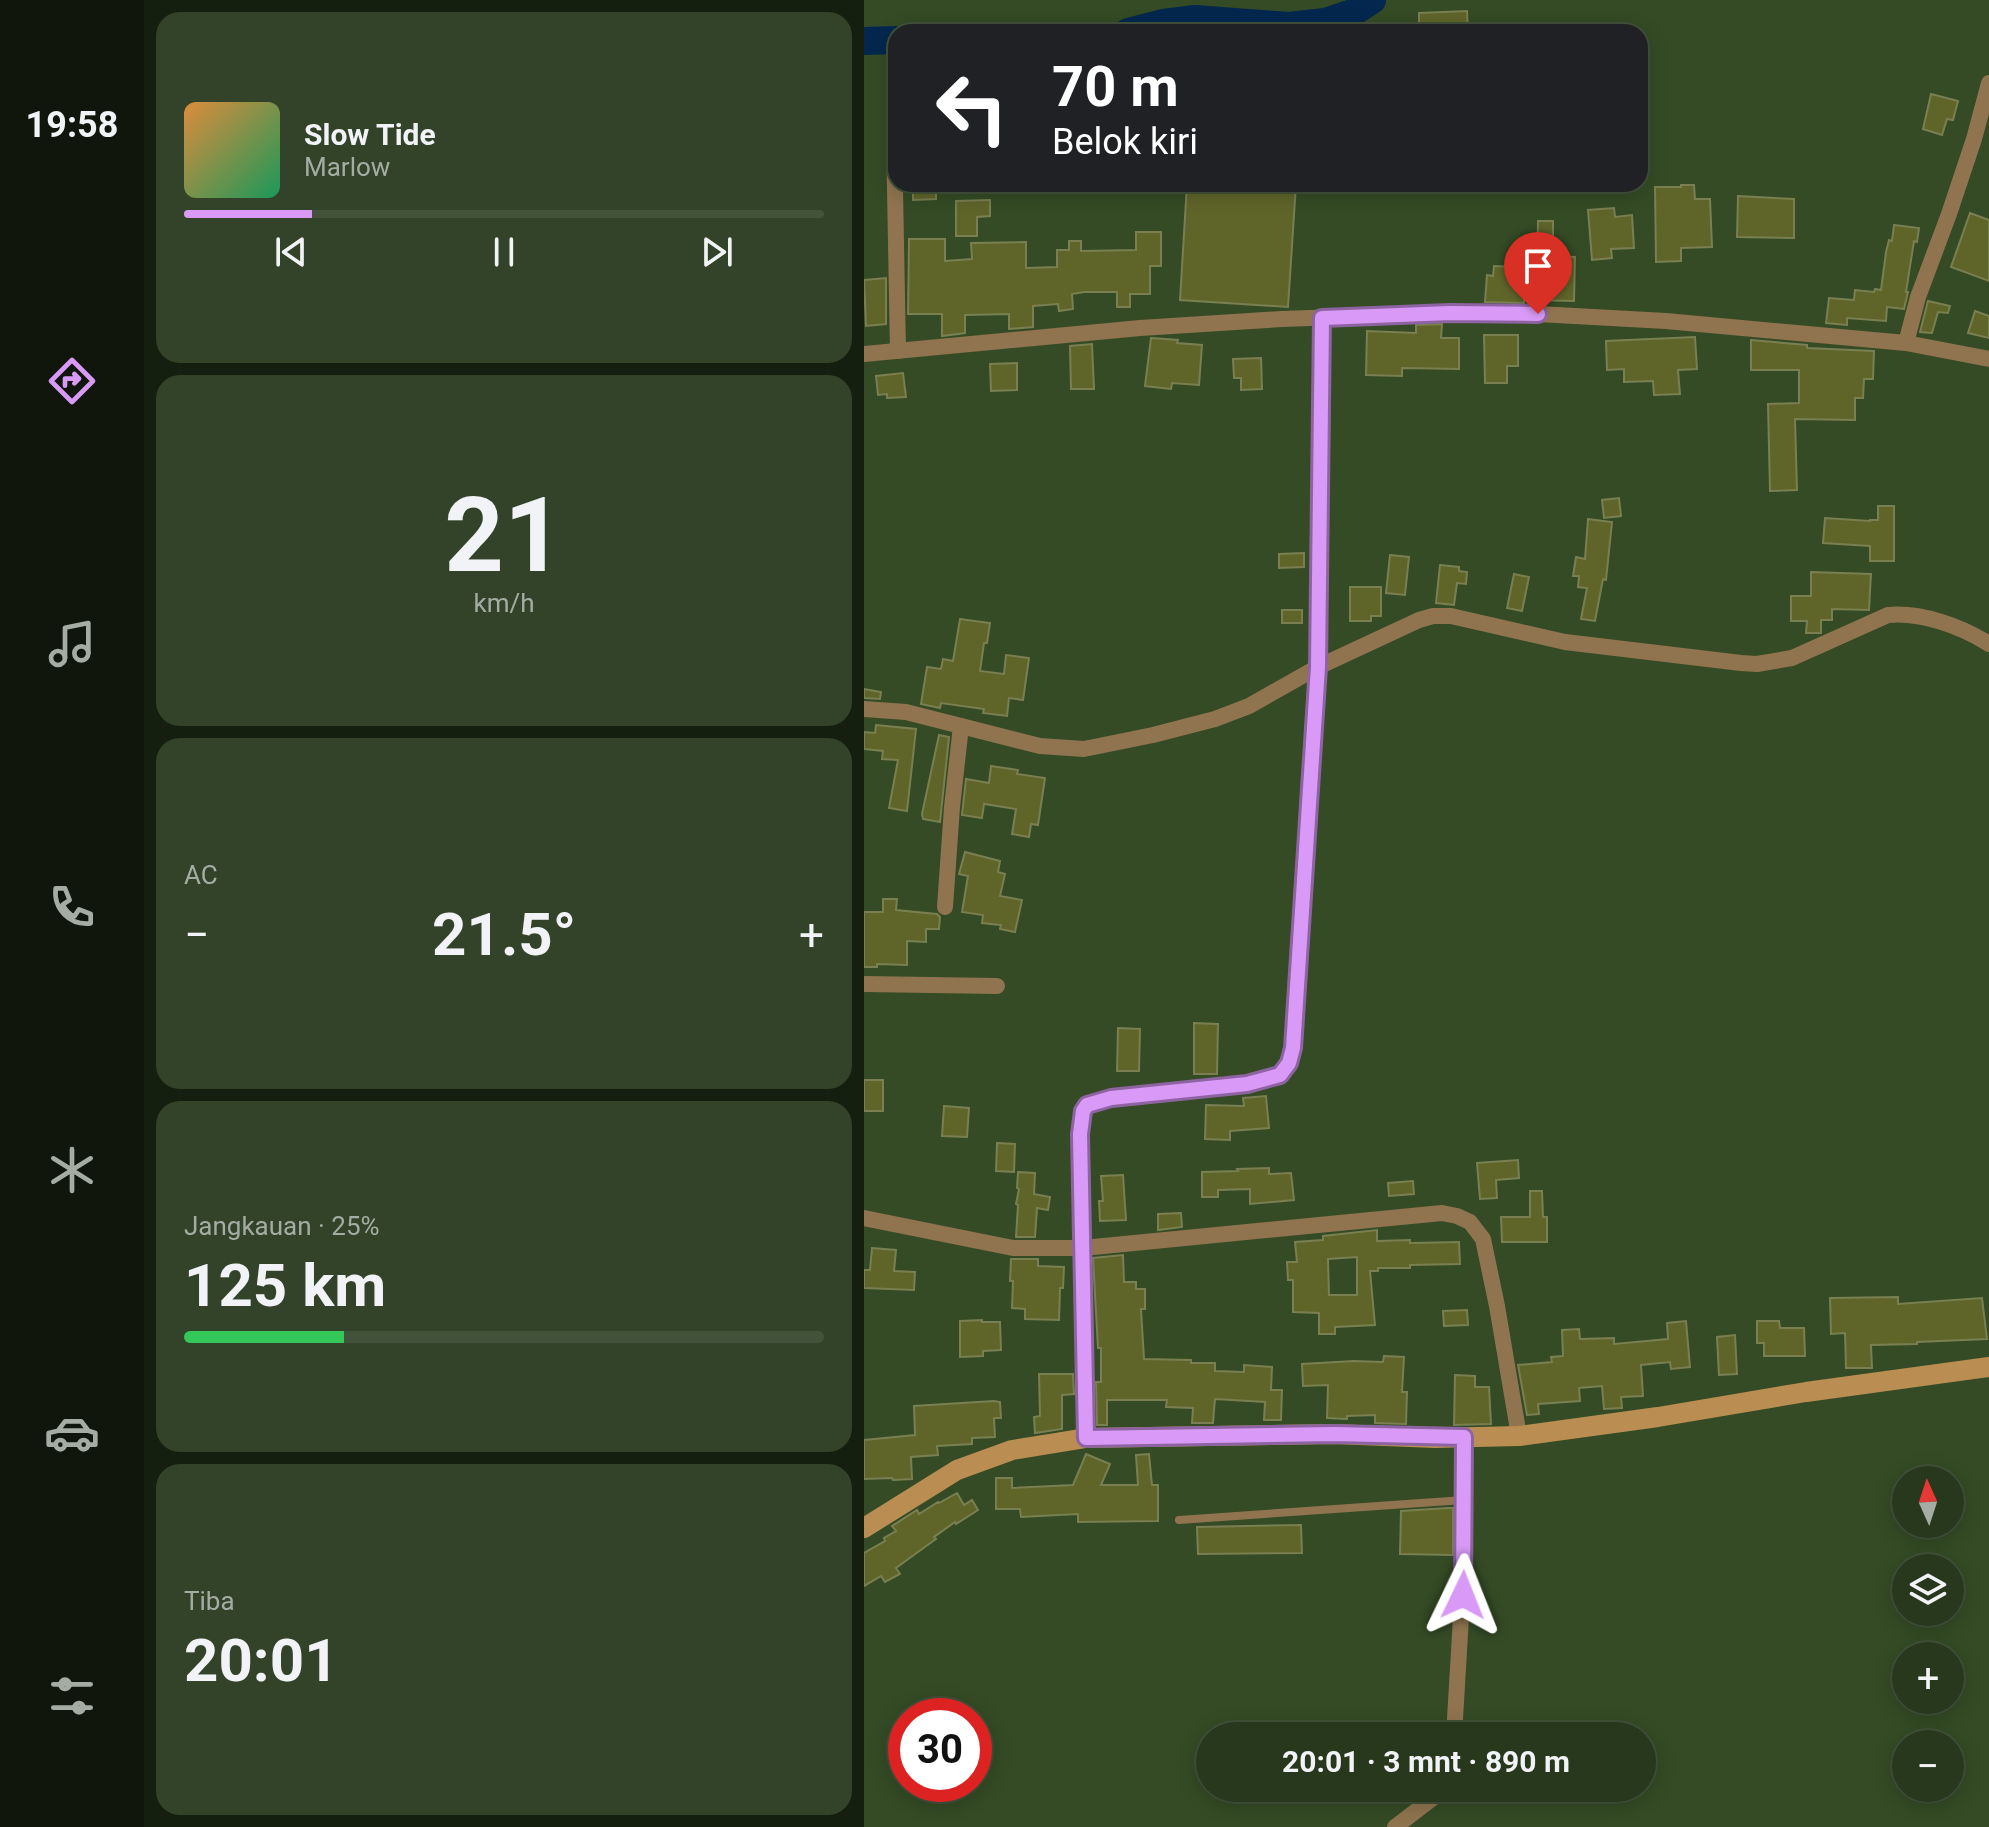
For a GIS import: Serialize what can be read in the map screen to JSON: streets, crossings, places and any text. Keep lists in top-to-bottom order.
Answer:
{
  "north": "top",
  "page": {
    "tabs": "19:58",
    "turn": ["70 m", "Belok kiri"],
    "song": ["Slow Tide", "Marlow"],
    "tile": [
      ["21", "km/h"],
      "AC",
      ["Jangkauan · 25%", "125 km"],
      ["Tiba", "20:01"]
    ],
    "heat": ["−", "21.5°", "+"],
    "map_buttons": ["+", "−"],
    "limit": "30",
    "trip": "20:01 · 3 mnt · 890 m"
  }
}
